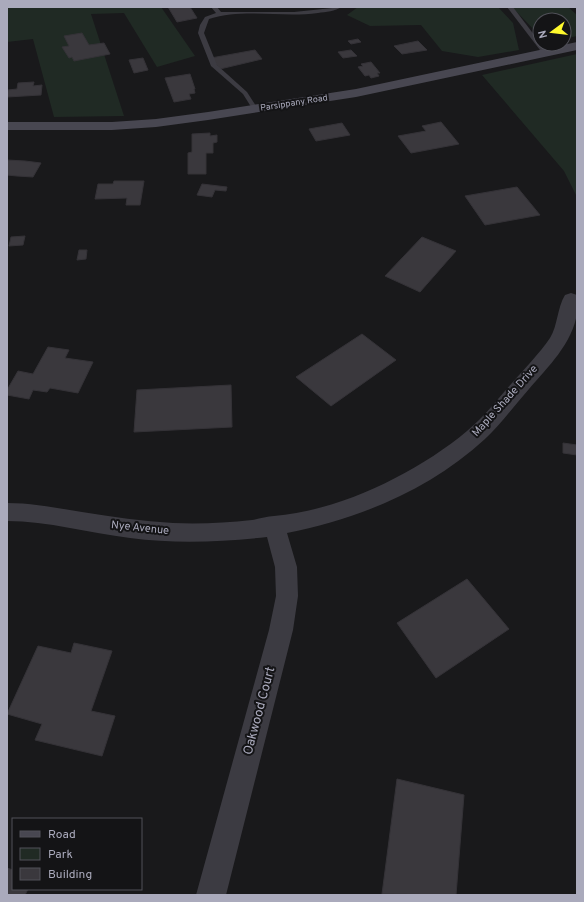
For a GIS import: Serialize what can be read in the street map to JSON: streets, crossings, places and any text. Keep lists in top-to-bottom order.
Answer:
{
  "streets": {
    "main road": ["Parsippany Road"],
    "street": ["Maple Shade Drive", "Nye Avenue", "Oakwood Court"]
  },
  "crossings": [
    ["Maple Shade Drive", "Nye Avenue"],
    ["Maple Shade Drive", "Oakwood Court"],
    ["Nye Avenue", "Oakwood Court"]
  ],
  "legend": ["Road", "Park", "Building"],
  "north": "left"
}
